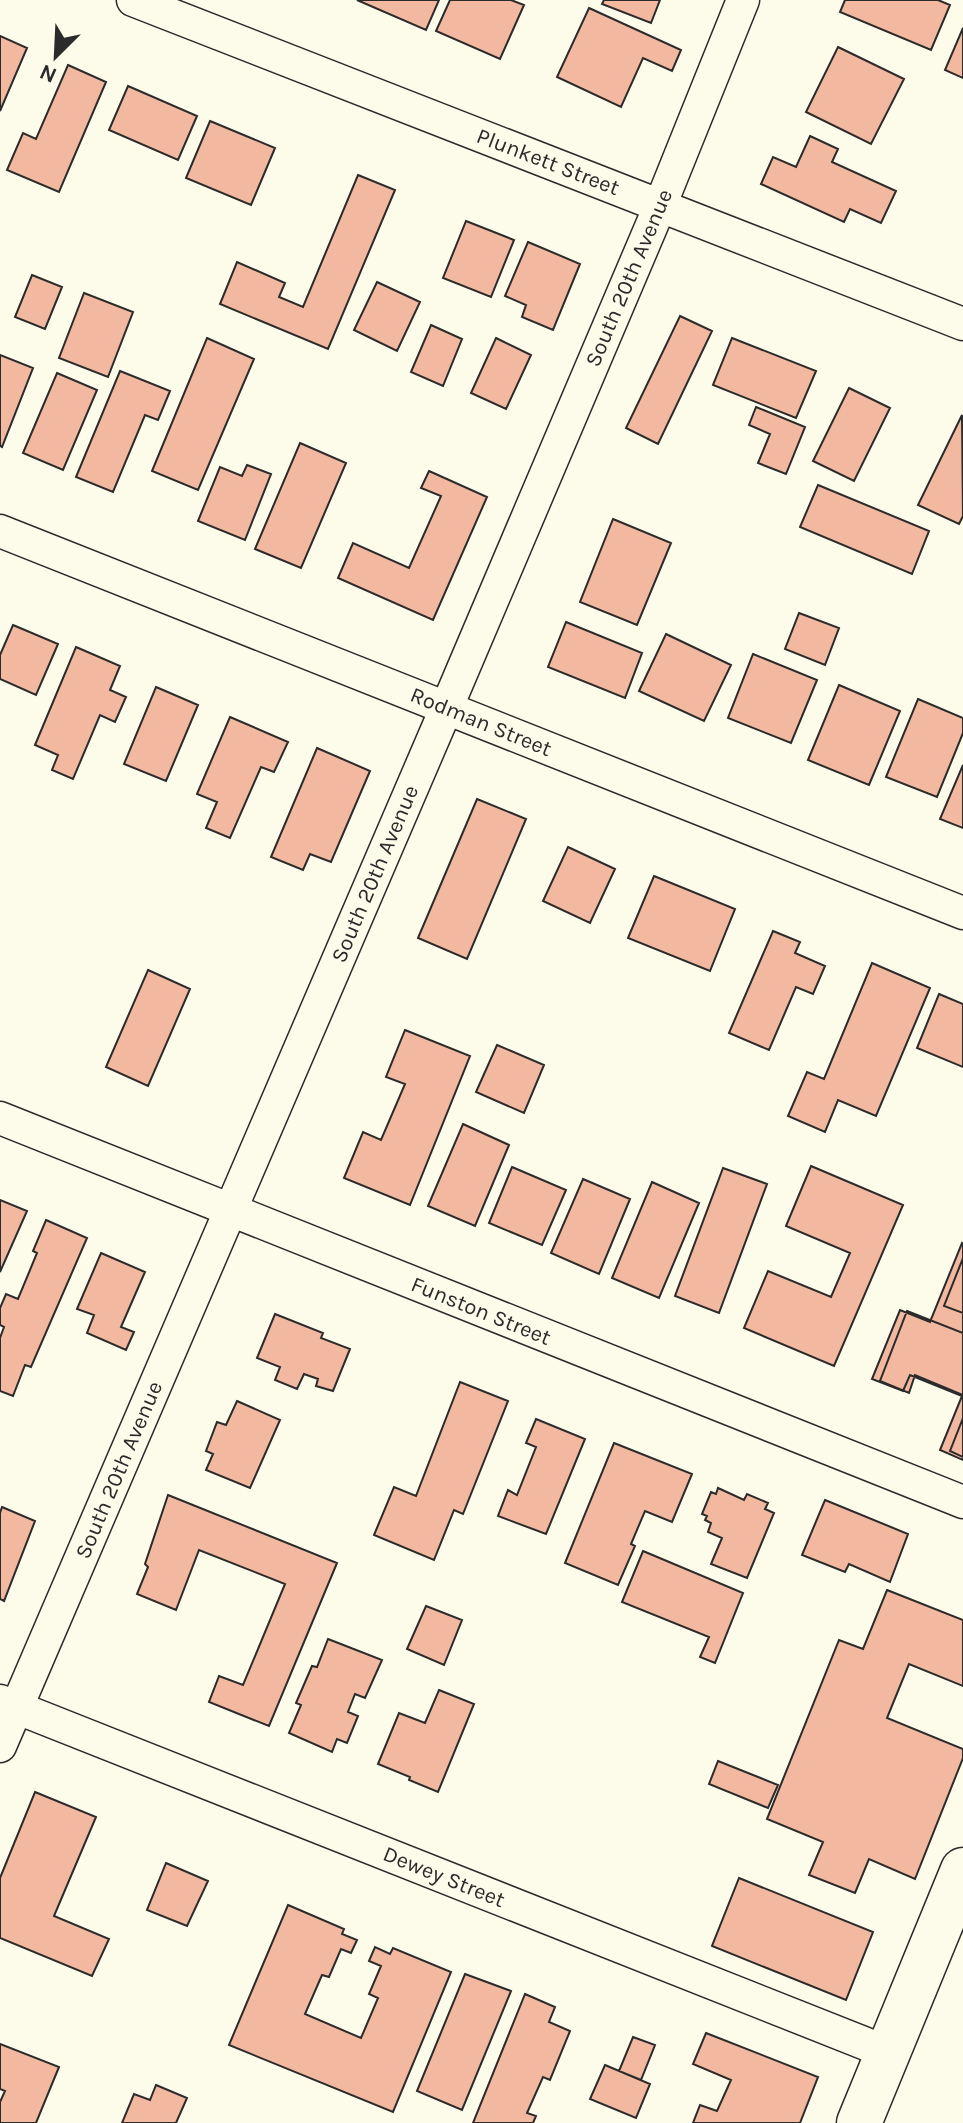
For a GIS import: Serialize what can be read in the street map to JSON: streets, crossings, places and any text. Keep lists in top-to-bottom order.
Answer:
{
  "streets": {
    "street": [
      "Plunkett Street",
      "South 20th Avenue",
      "Rodman Street",
      "Funston Street",
      "Dewey Street"
    ]
  },
  "crossings": [
    ["Plunkett Street", "South 20th Avenue"],
    ["South 20th Avenue", "Rodman Street"],
    ["South 20th Avenue", "Funston Street"],
    ["South 20th Avenue", "Dewey Street"]
  ],
  "north": "bottom left"
}
